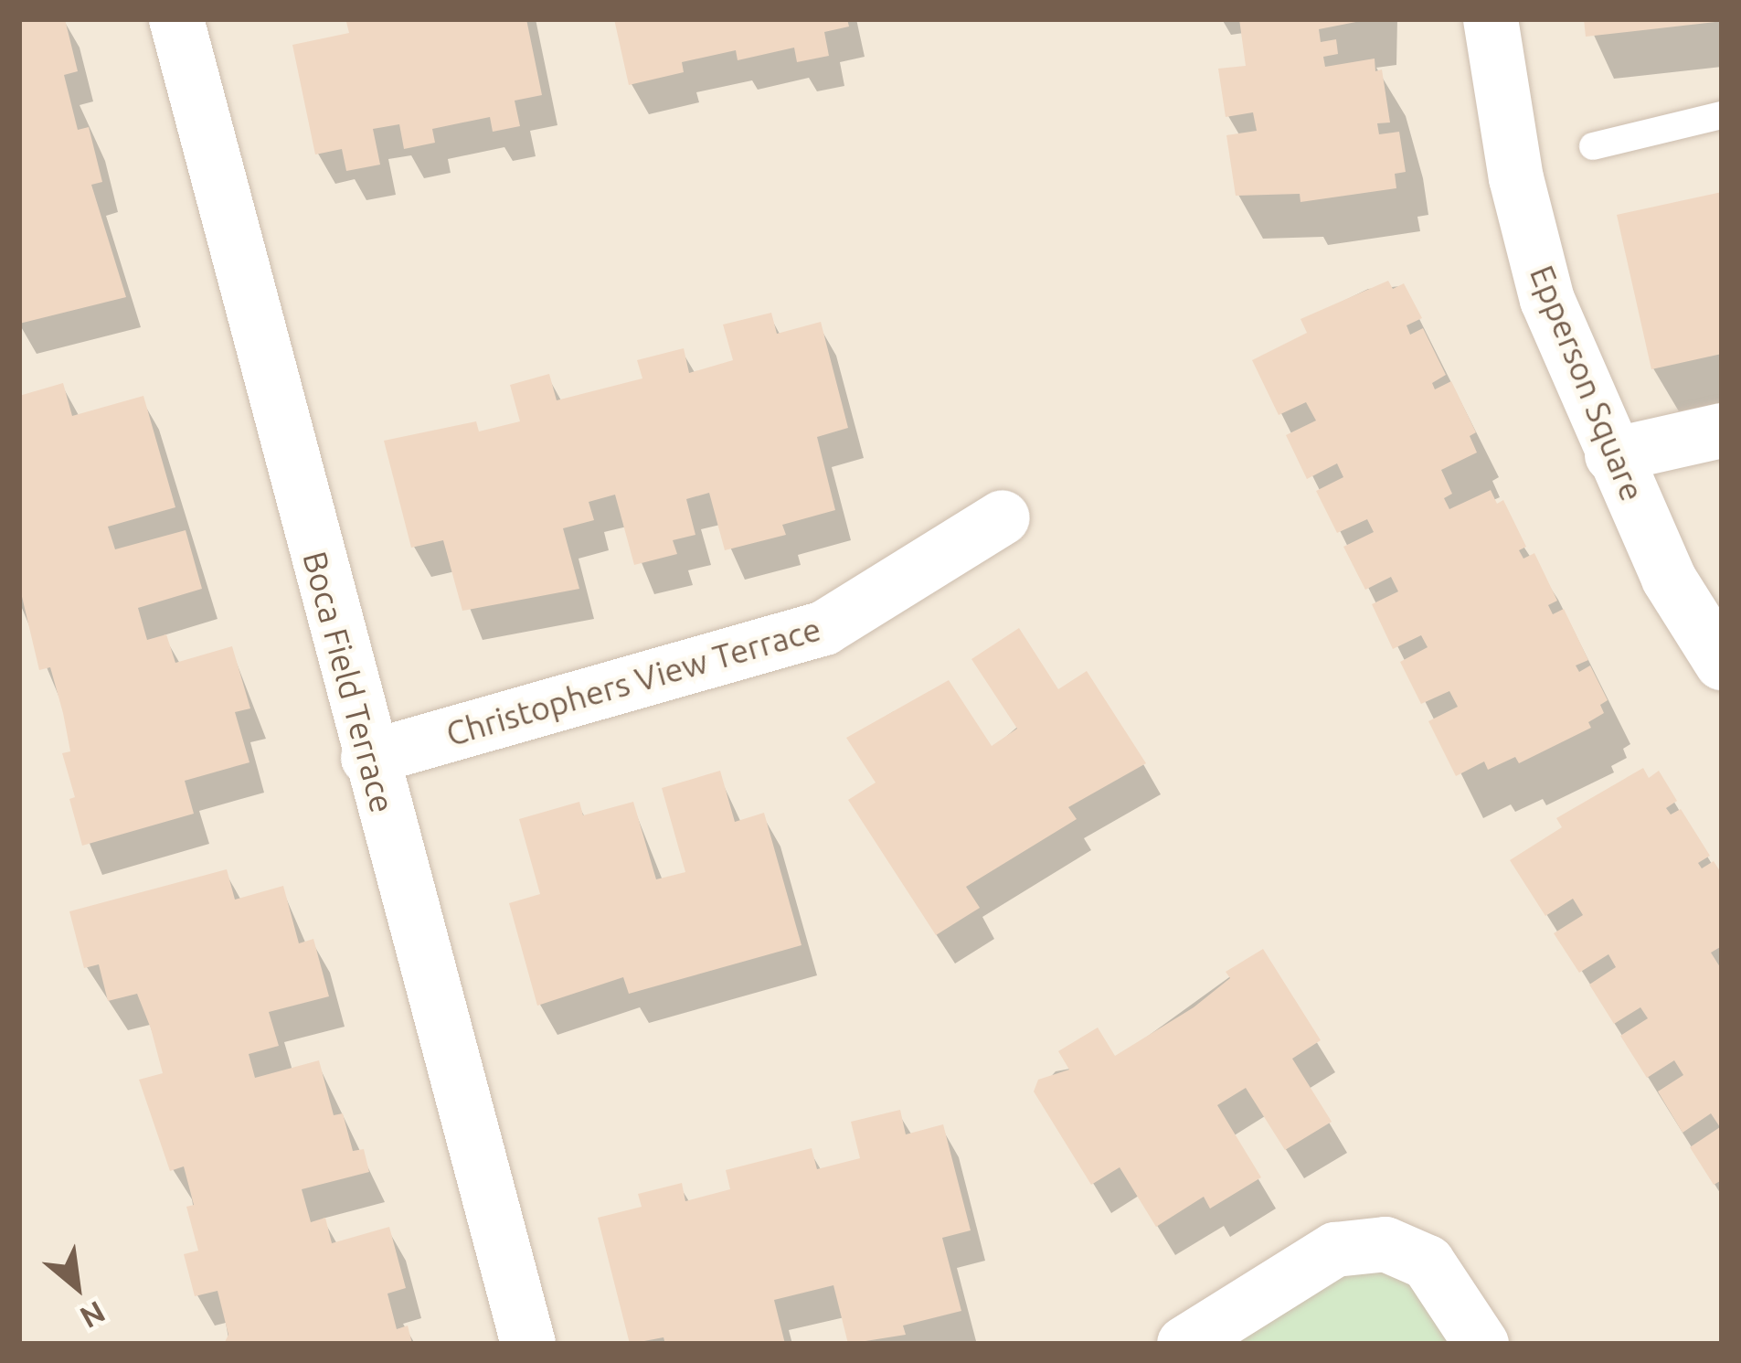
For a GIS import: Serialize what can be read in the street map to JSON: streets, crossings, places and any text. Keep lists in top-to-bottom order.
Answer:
{
  "streets": {
    "street": ["Epperson Square", "Christophers View Terrace", "Boca Field Terrace"]
  },
  "crossings": [
    ["Christophers View Terrace", "Boca Field Terrace"]
  ],
  "north": "bottom right"
}
